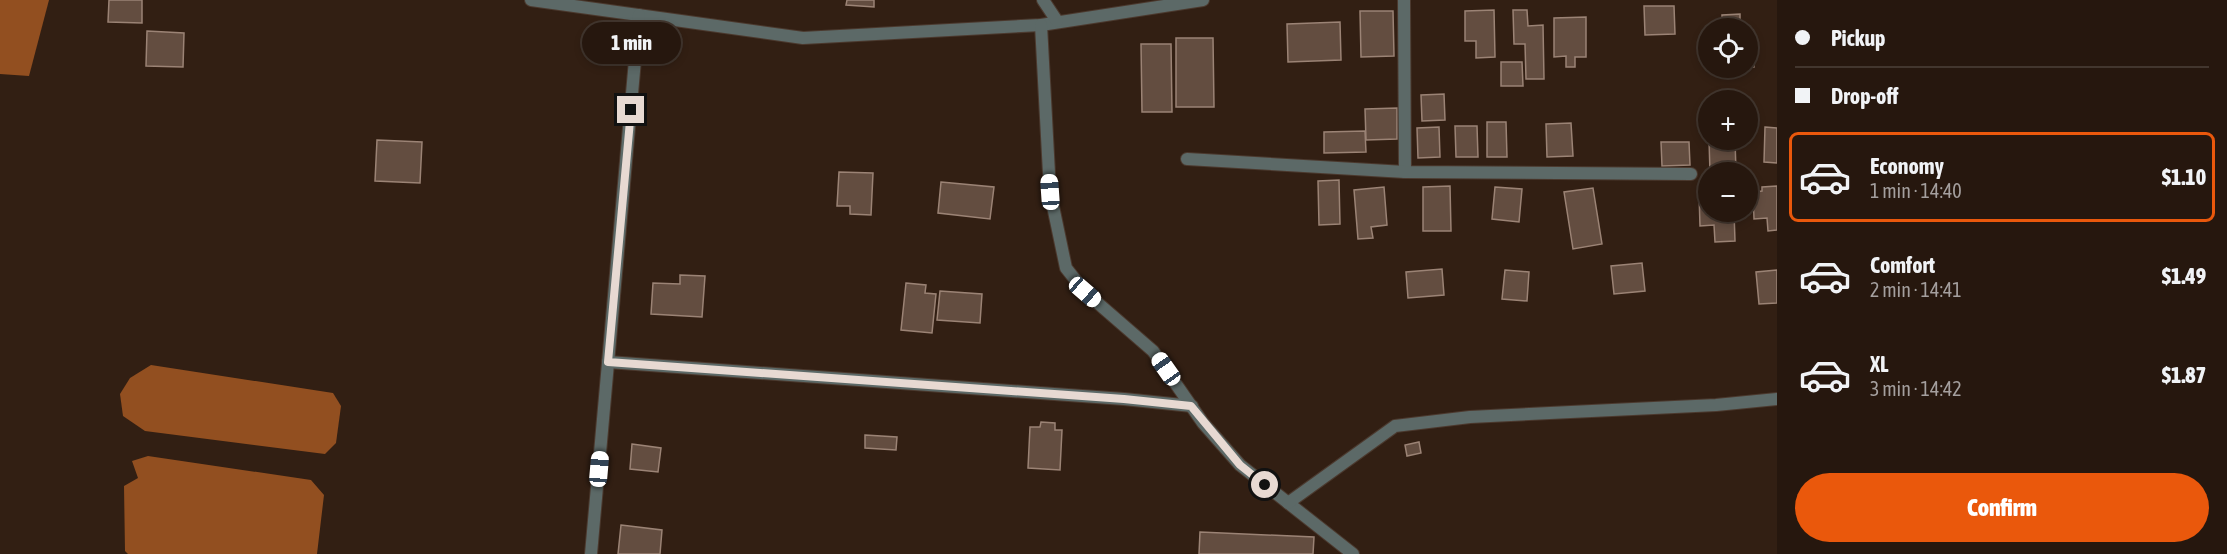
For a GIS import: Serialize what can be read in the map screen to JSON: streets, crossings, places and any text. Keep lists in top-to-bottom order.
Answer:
{
  "page": {
    "banner": ["Pickup", "Drop-off"],
    "map_buttons": ["+", "−"],
    "bubble": "1 min",
    "list": [
      {
        "name": "Economy",
        "note": "1 min · 14:40",
        "value": "$1.10"
      },
      {
        "name": "Comfort",
        "note": "2 min · 14:41",
        "value": "$1.49"
      },
      {
        "name": "XL",
        "note": "3 min · 14:42",
        "value": "$1.87"
      }
    ],
    "buttons": "Confirm"
  }
}
